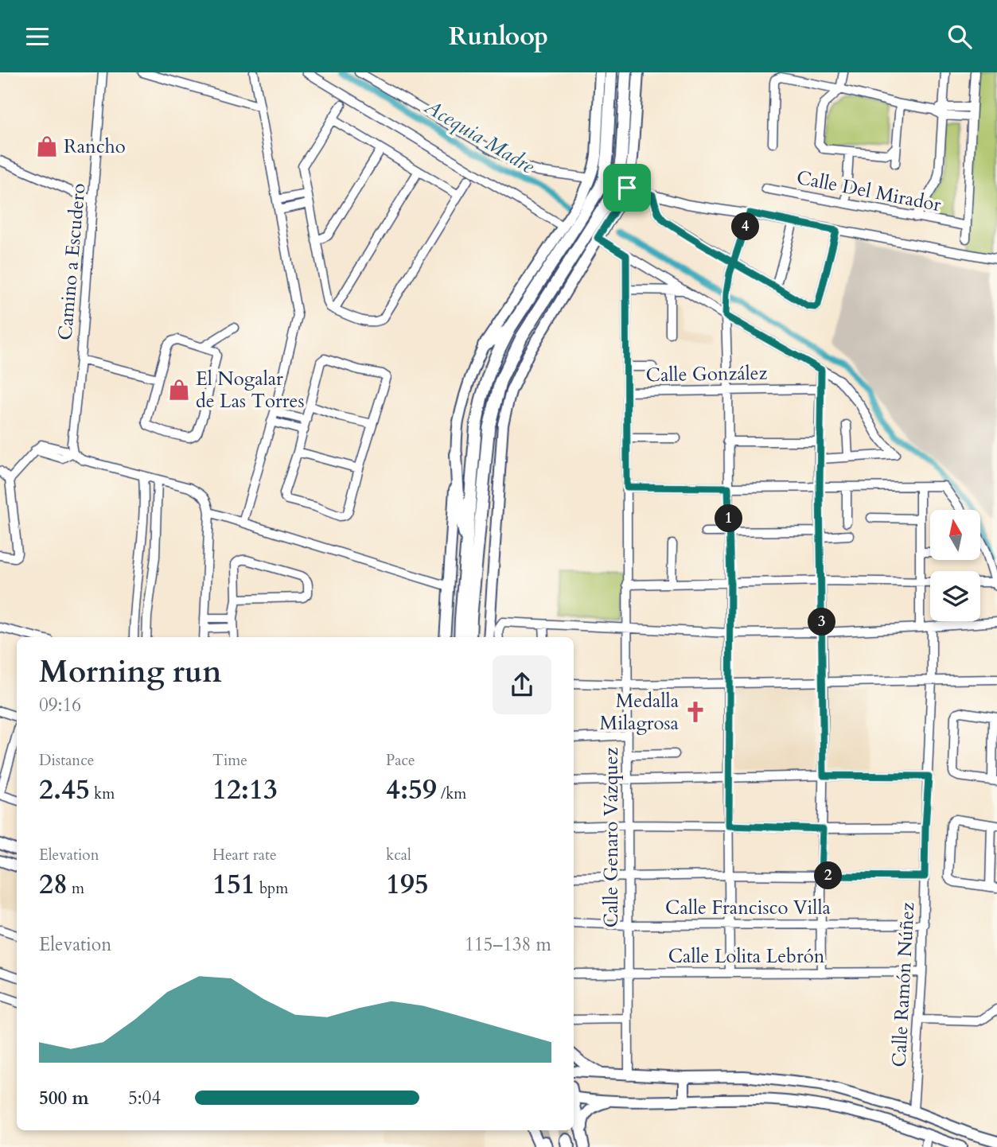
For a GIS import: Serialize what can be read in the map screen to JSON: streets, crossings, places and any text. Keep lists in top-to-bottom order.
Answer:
{
  "streets": {
    "street": [
      "Calle Del Mirador",
      "Camino a Escudero",
      "Calle González",
      "Calle Genaro Vázquez",
      "Calle Francisco Villa",
      "Calle Lolita Lebrón",
      "Calle Ramón Núñez"
    ]
  },
  "crossings": [
    ["Calle González", "Calle Genaro Vázquez"],
    ["Calle Genaro Vázquez", "Calle Francisco Villa"],
    ["Calle Genaro Vázquez", "Calle Lolita Lebrón"],
    ["Calle Francisco Villa", "Calle Ramón Núñez"],
    ["Calle Lolita Lebrón", "Calle Ramón Núñez"]
  ],
  "water": ["Acequia Madre"],
  "places": {
    "shop": ["Rancho", "El Nogalar de Las Torres"],
    "church": ["Medalla Milagrosa"]
  },
  "north": "top",
  "page": {
    "header": "Runloop",
    "pins": [
      "4",
      "1",
      "3",
      "2"
    ],
    "heading": ["Morning run", "09:16"],
    "stats": [
      ["Distance", "2.45 km"],
      ["Time", "12:13"],
      ["Pace", "4:59 /km"],
      ["Elevation", "28 m"],
      ["Heart rate", "151 bpm"],
      ["kcal", "195"]
    ],
    "chart": ["Elevation", "115–138 m"],
    "list": [
      {
        "name": "500 m",
        "note": "5:04"
      }
    ]
  }
}
